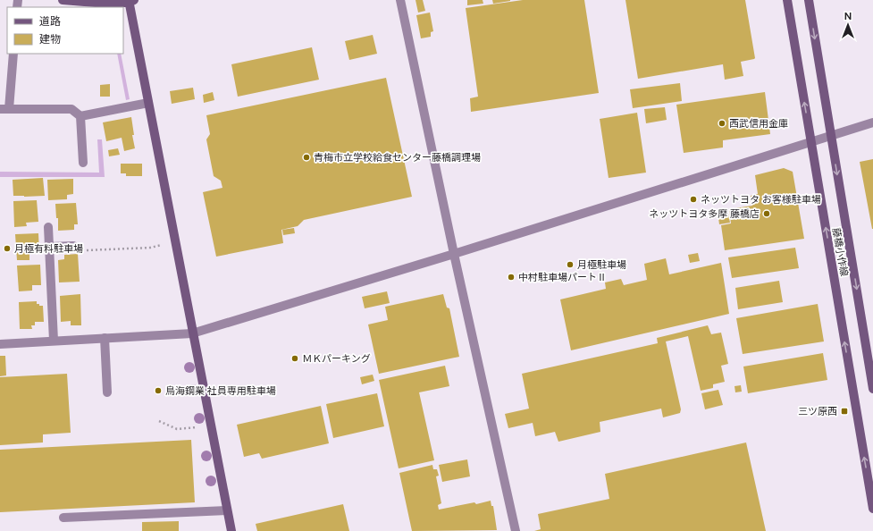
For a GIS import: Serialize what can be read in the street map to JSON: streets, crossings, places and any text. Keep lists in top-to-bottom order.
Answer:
{
  "streets": {
    "main road": ["藤橋小作線"]
  },
  "places": {
    "other": [
      "西武信用金庫",
      "青梅市立学校給食センター藤橋調理場",
      "ネッツトヨタ お客様駐車場",
      "ネッツトヨタ多摩 藤橋店",
      "月極有料駐車場",
      "月極駐車場",
      "中村駐車場パートⅡ",
      "ＭＫパーキング",
      "鳥海鋼業 社員専用駐車場"
    ],
    "transit": ["三ツ原西"]
  },
  "legend": ["道路", "建物"],
  "north": "top"
}
